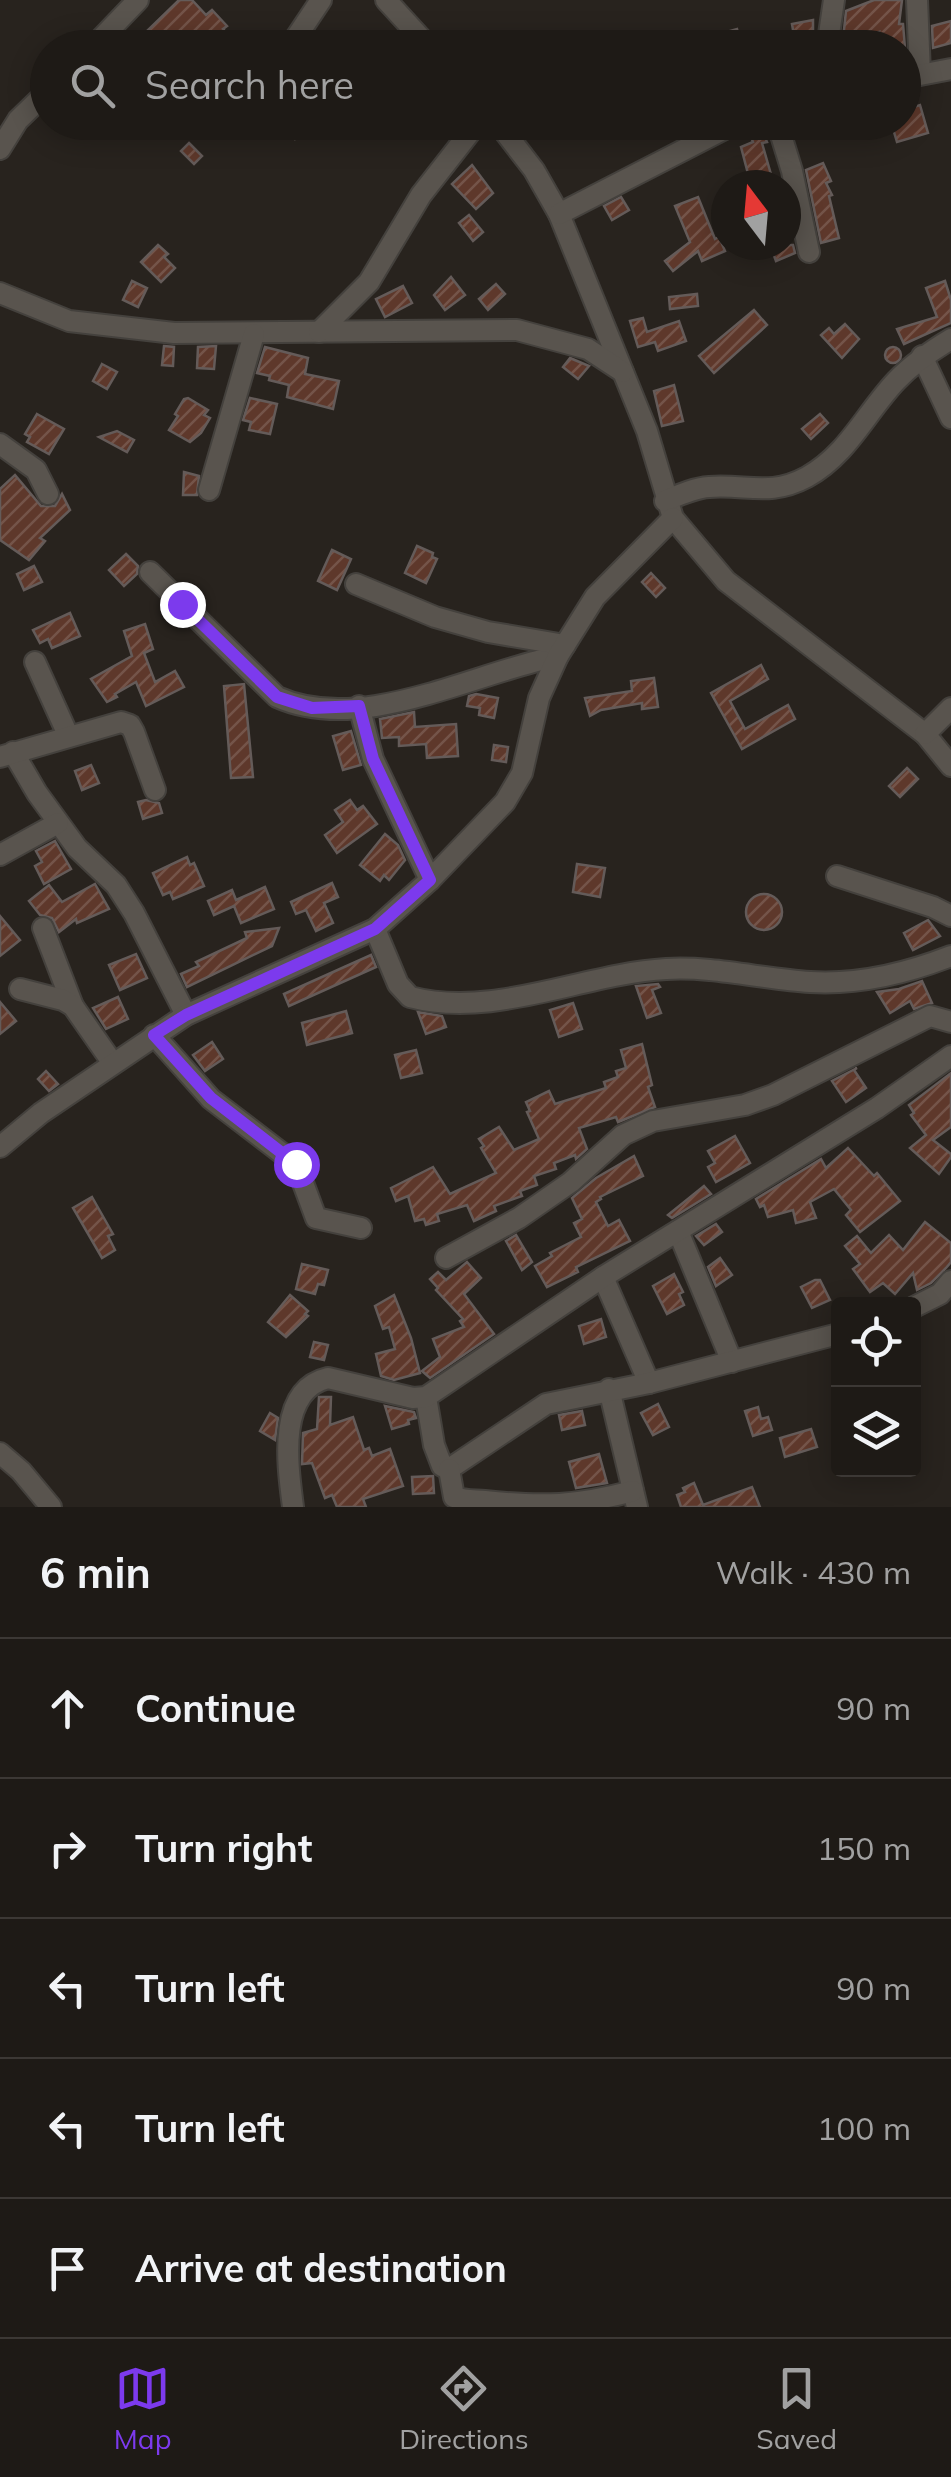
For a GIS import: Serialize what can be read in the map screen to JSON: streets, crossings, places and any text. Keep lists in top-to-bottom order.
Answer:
{
  "north": "top",
  "page": {
    "search": "Search here",
    "heading": ["6 min", "Walk · 430 m"],
    "list": [
      ["Continue", "90 m"],
      ["Turn right", "150 m"],
      ["Turn left", "90 m"],
      ["Turn left", "100 m"],
      "Arrive at destination"
    ],
    "nav": ["Map", "Directions", "Saved"]
  }
}
